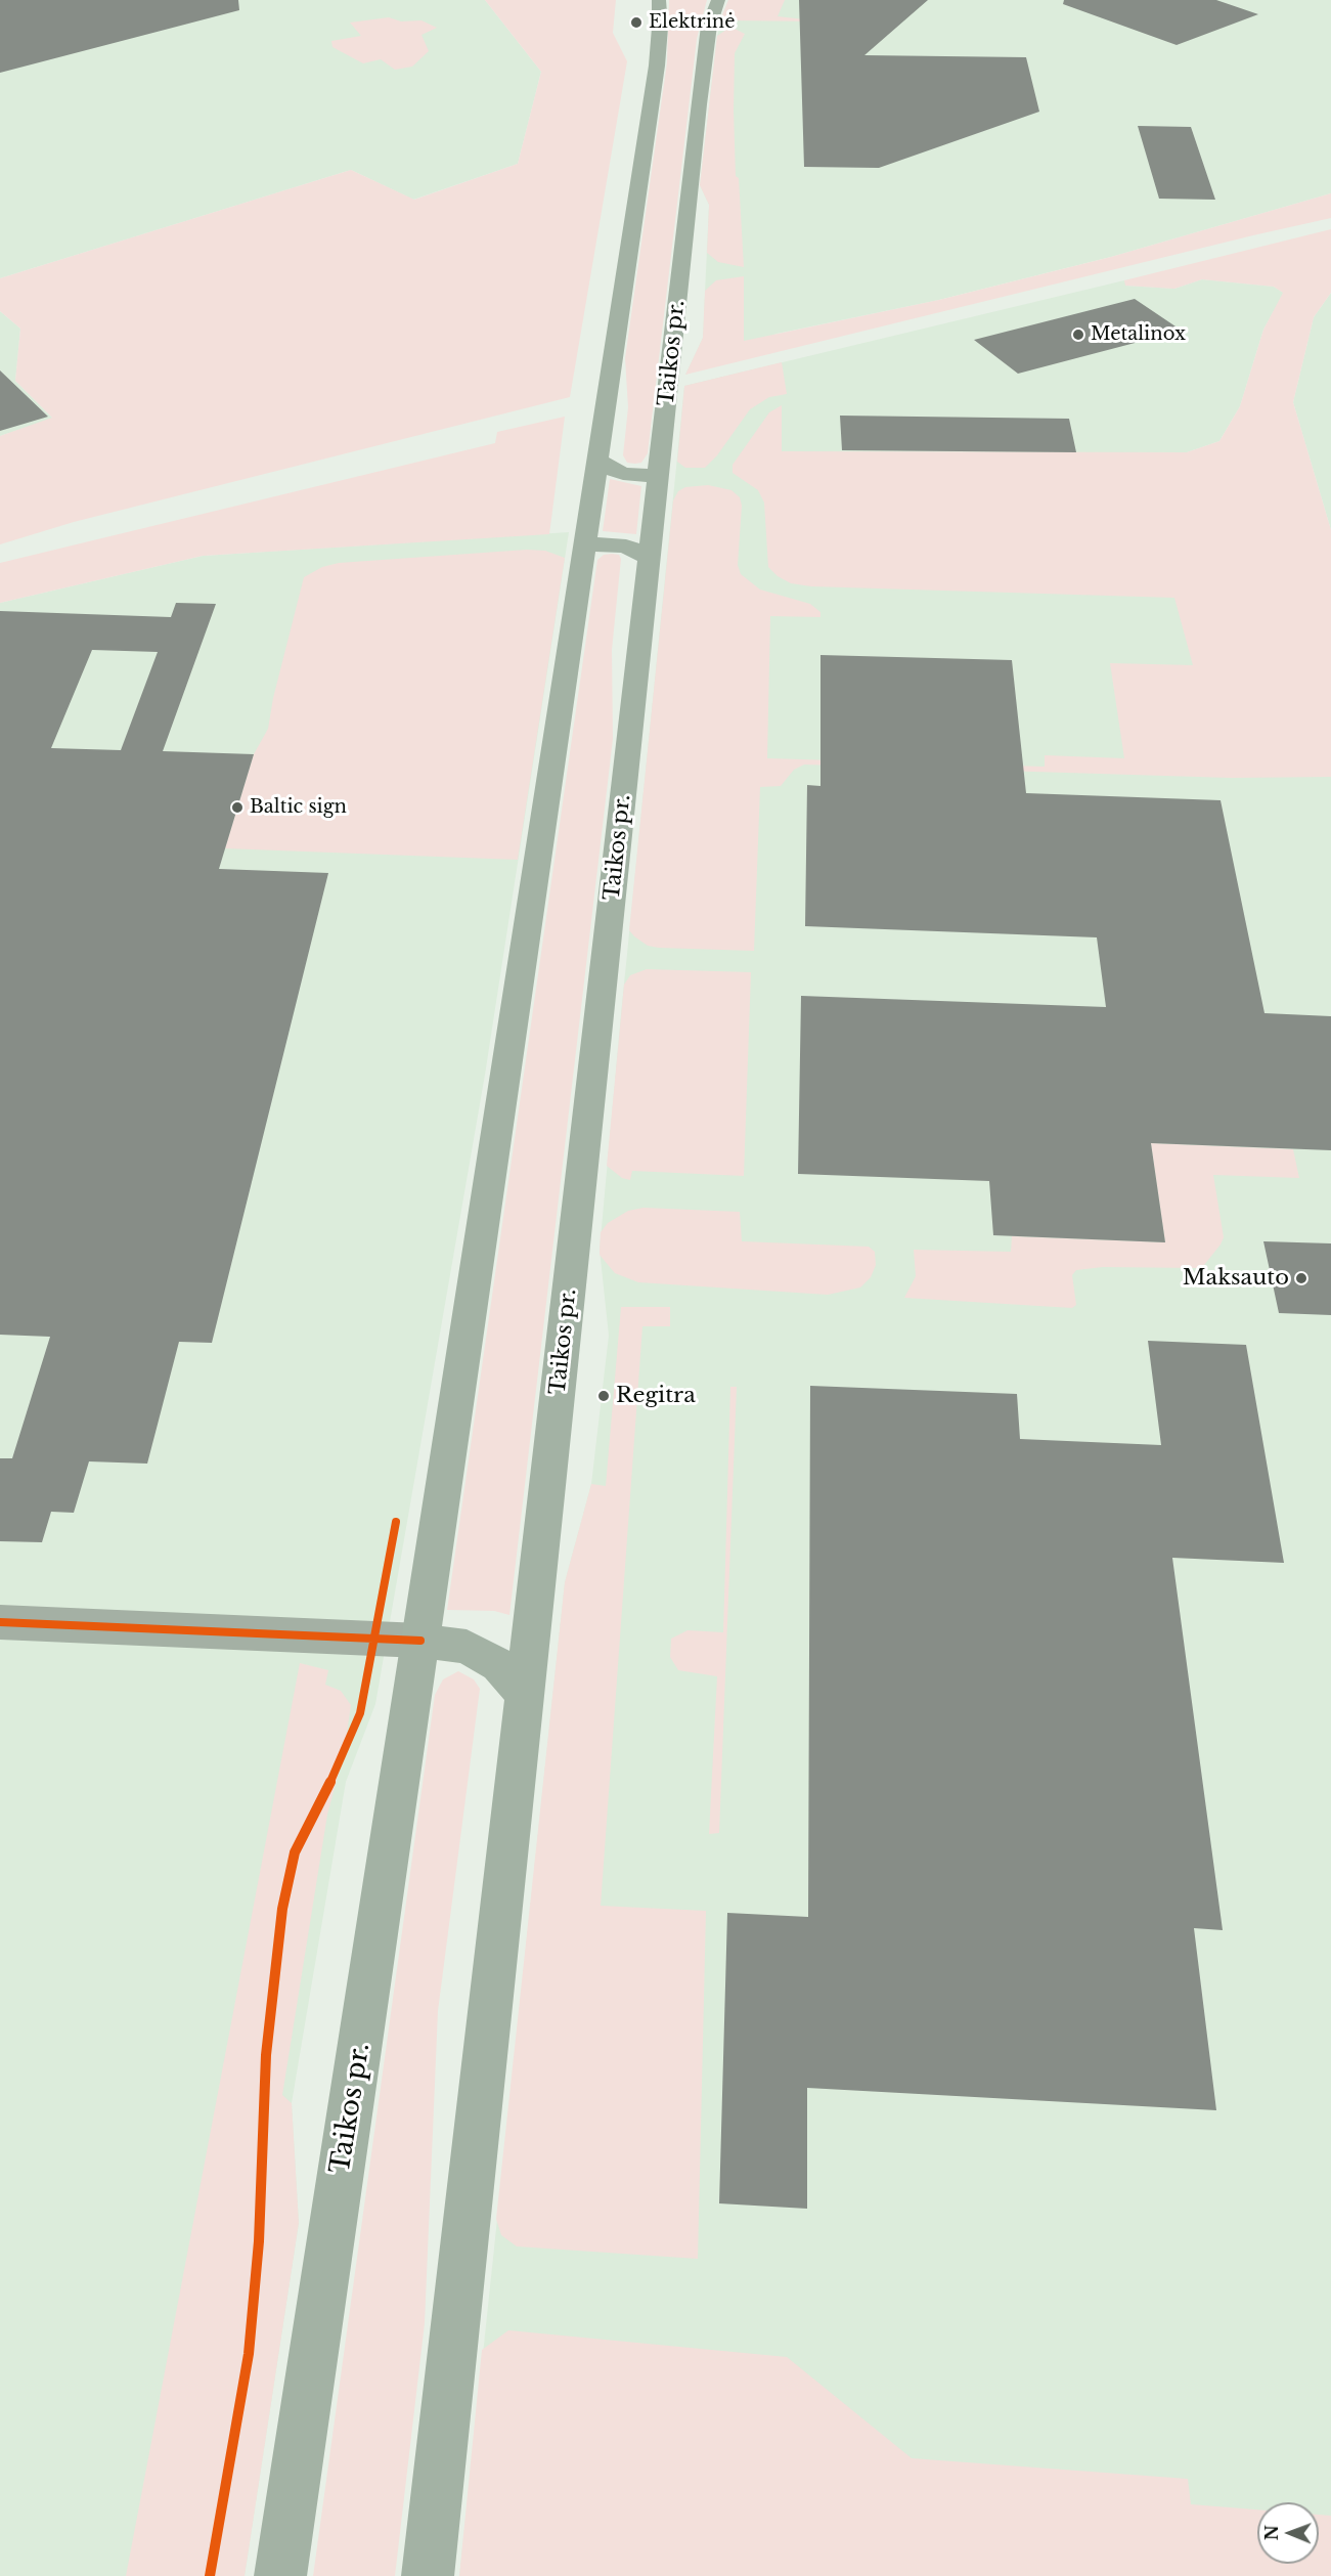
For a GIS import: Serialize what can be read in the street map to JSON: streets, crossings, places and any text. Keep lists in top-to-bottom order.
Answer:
{
  "streets": {
    "main road": ["Taikos pr."]
  },
  "places": [
    "Elektrinė",
    "Metalinox",
    "Baltic sign",
    "Maksauto",
    "Regitra"
  ],
  "north": "left"
}
